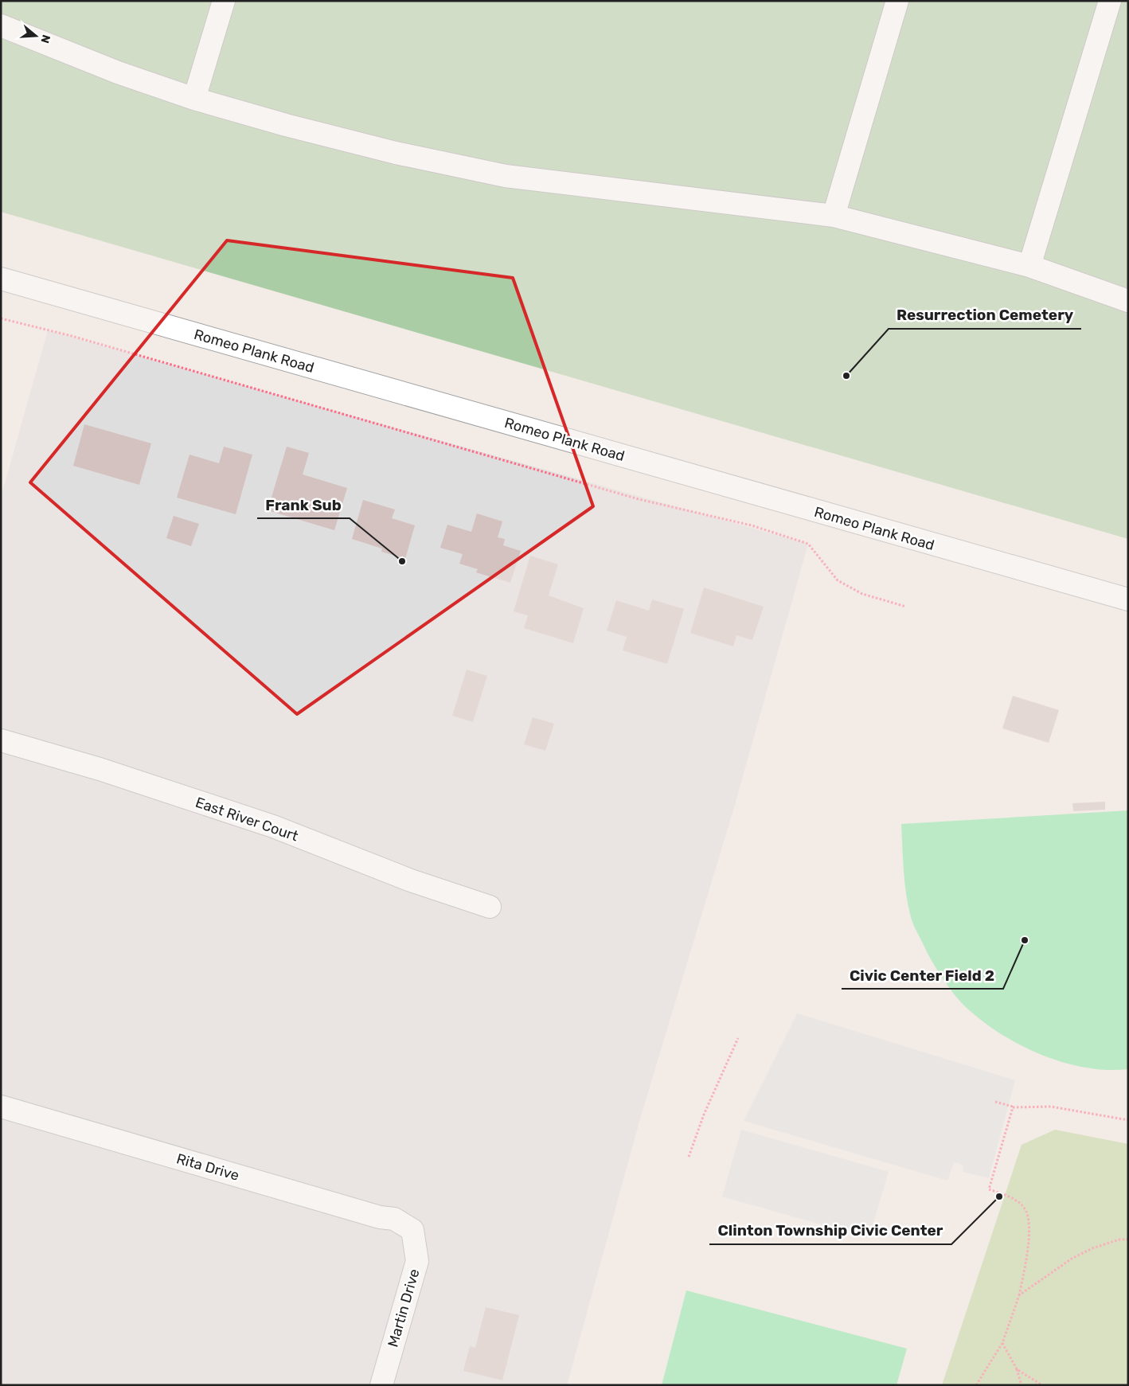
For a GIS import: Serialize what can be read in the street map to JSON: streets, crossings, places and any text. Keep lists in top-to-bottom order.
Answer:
{
  "streets": {
    "street": [
      "Romeo Plank Road",
      "East River Court",
      "Rita Drive",
      "Martin Drive"
    ]
  },
  "crossings": [
    ["Rita Drive", "Martin Drive"]
  ],
  "places": [
    "Resurrection Cemetery",
    "Frank Sub",
    "Civic Center Field 2",
    "Clinton Township Civic Center"
  ],
  "north": "right"
}
